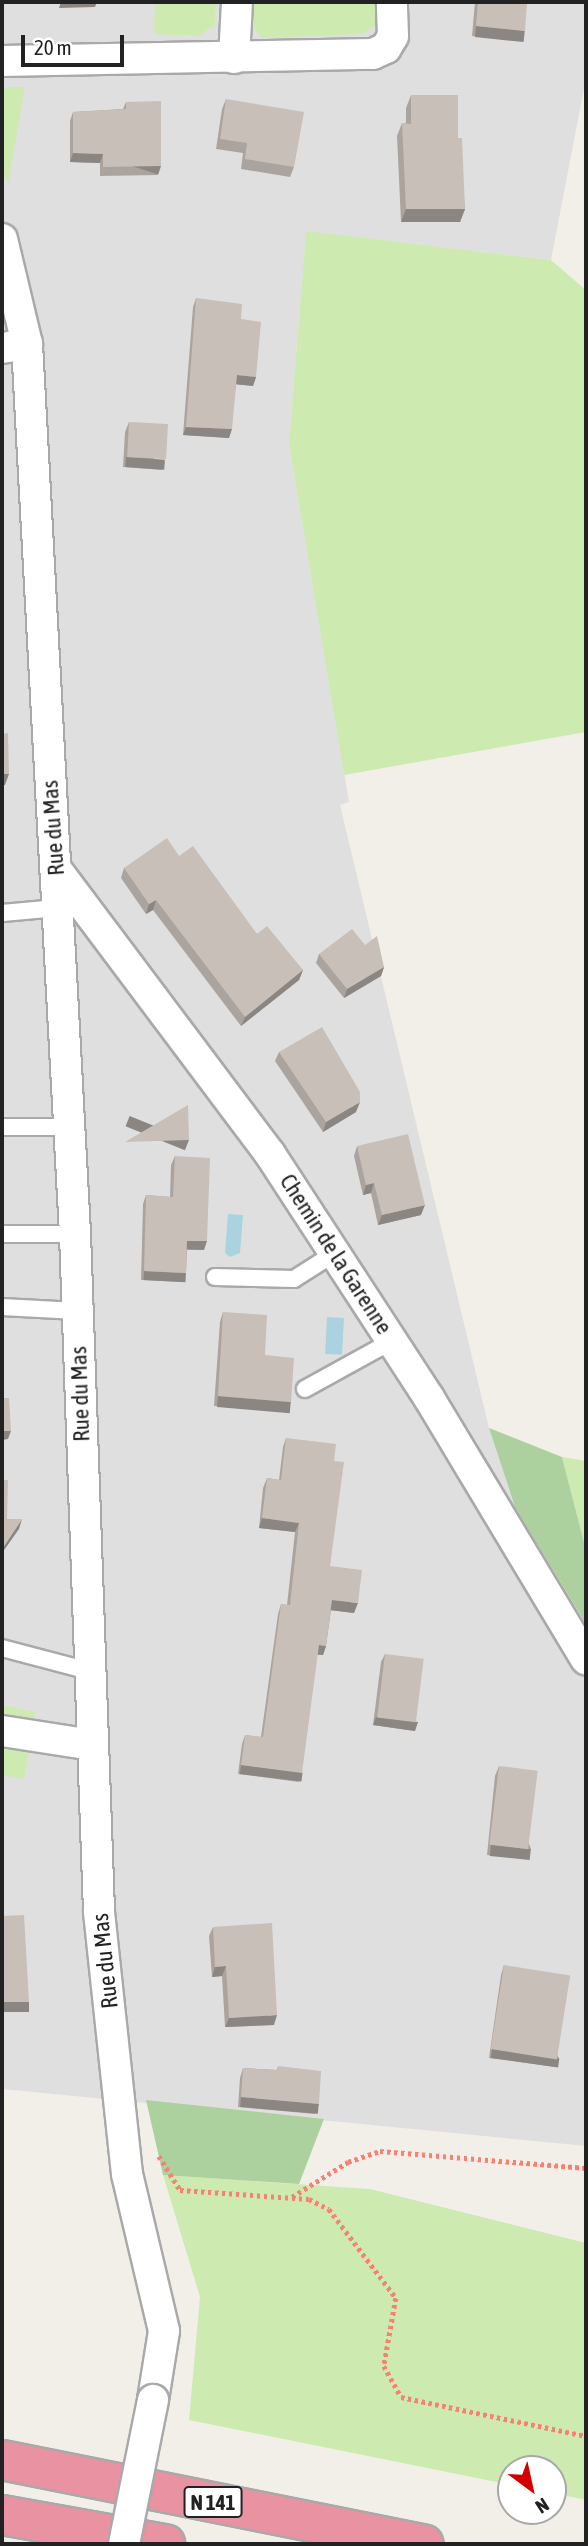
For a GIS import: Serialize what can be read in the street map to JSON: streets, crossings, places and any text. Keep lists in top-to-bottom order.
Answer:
{
  "streets": {
    "highway": ["N 141"],
    "street": ["Rue du Mas", "Chemin de la Garenne"]
  },
  "crossings": [
    ["Rue du Mas", "Chemin de la Garenne"]
  ],
  "scale_bar": "20 m",
  "north": "bottom right"
}
